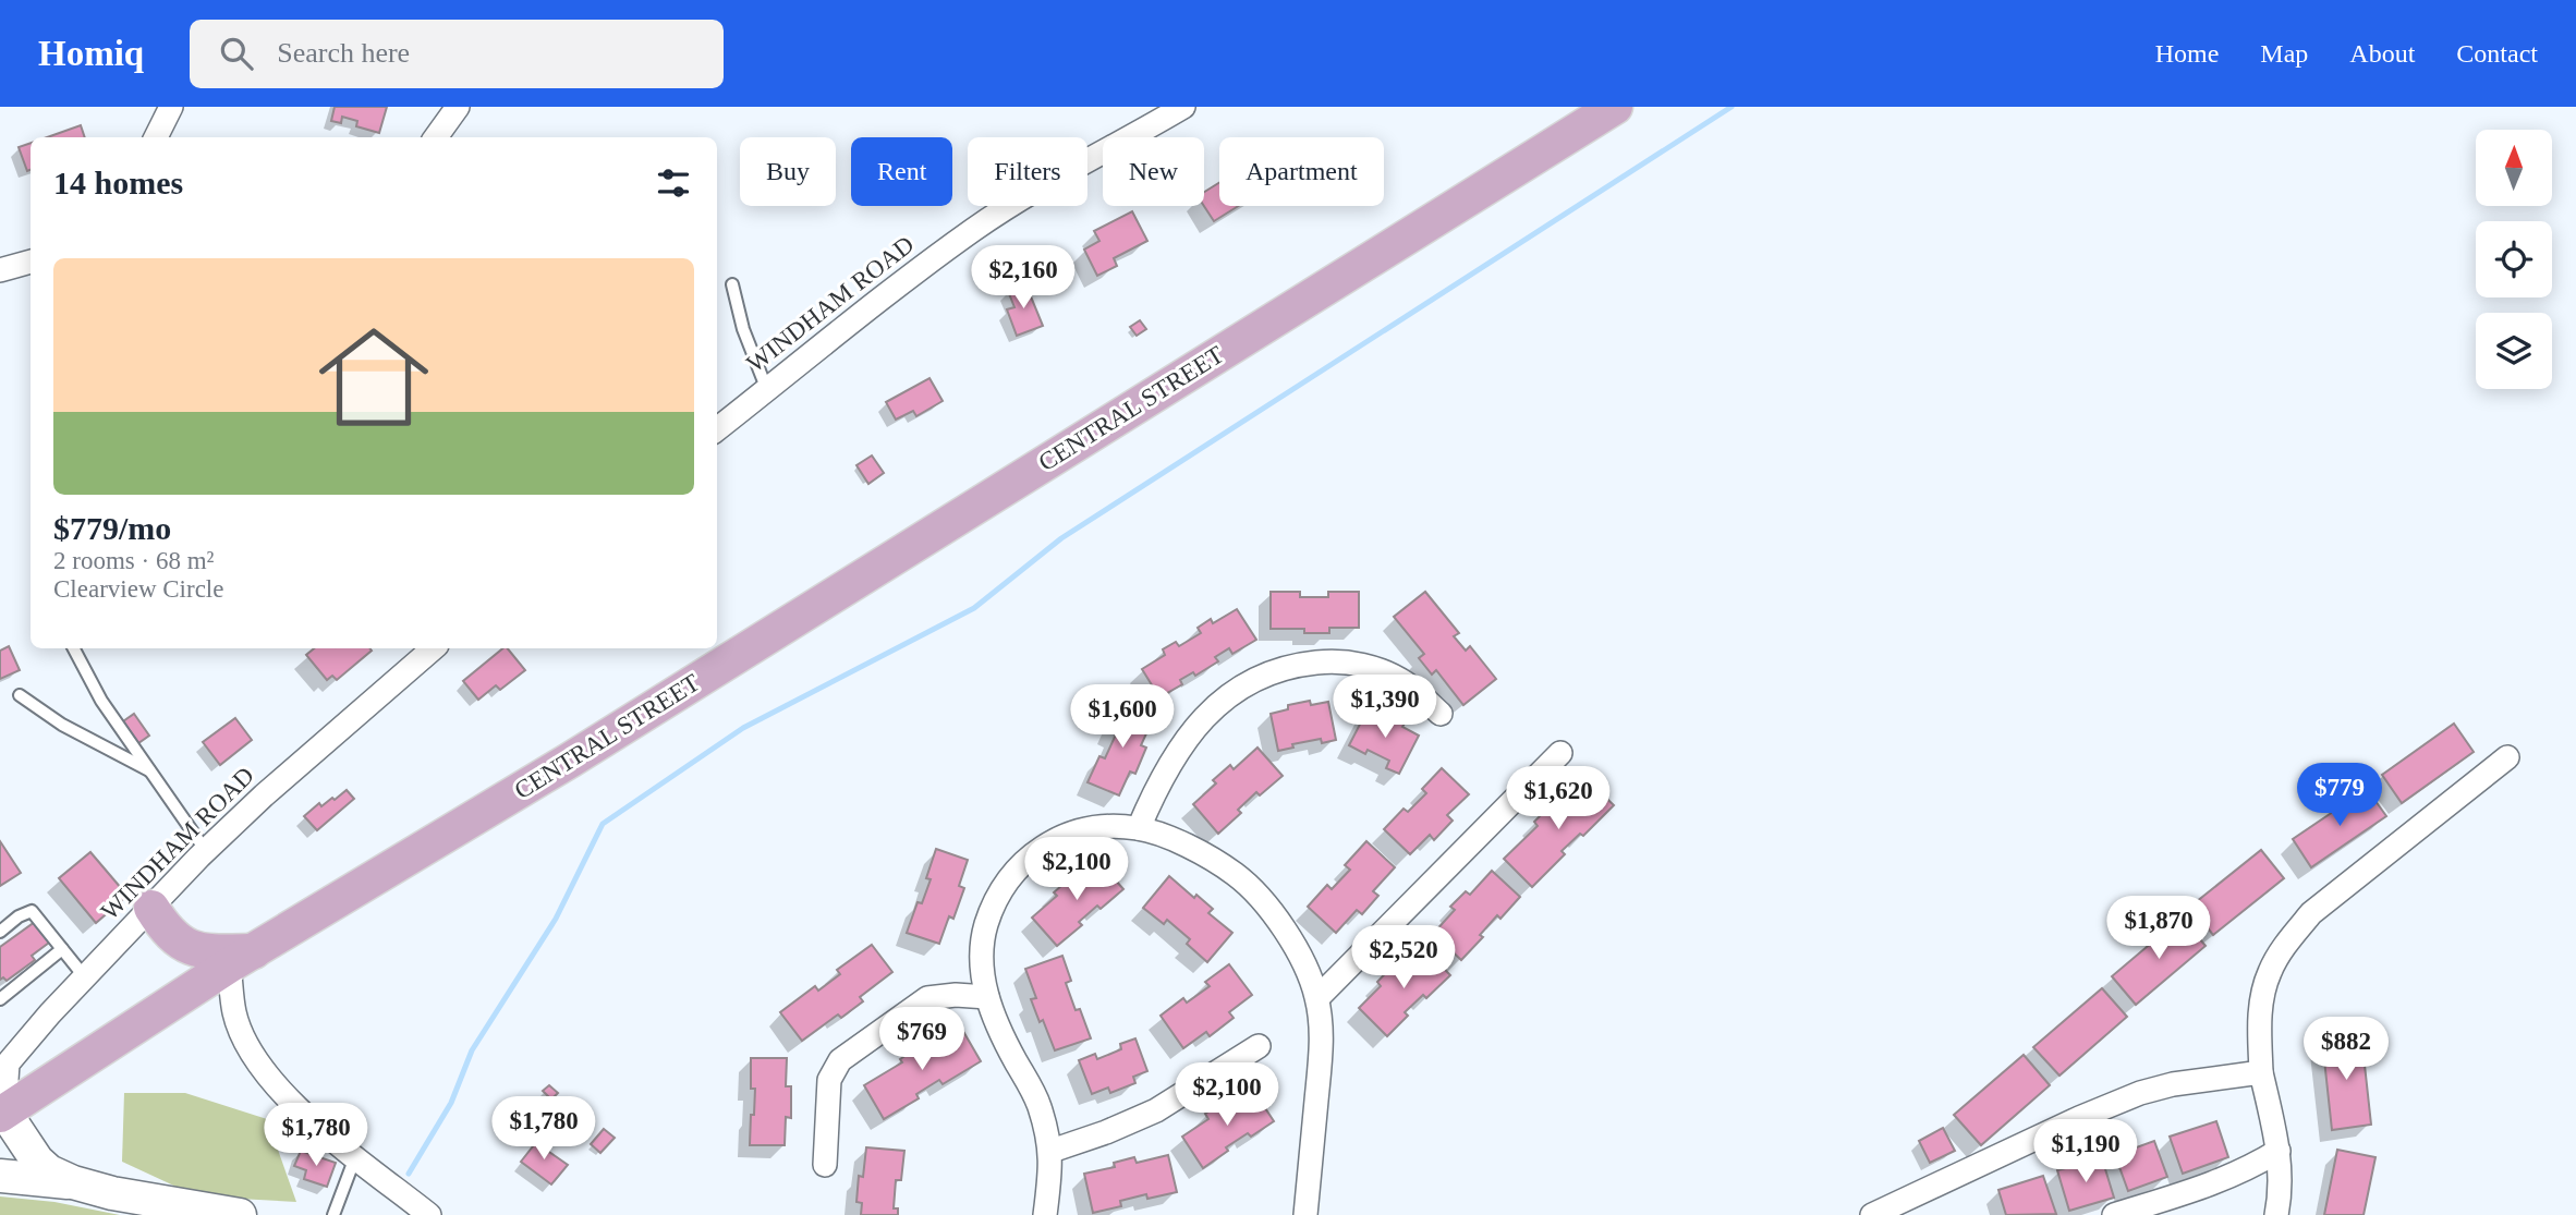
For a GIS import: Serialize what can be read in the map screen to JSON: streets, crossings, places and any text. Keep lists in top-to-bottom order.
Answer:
{
  "streets": {
    "main road": ["CENTRAL STREET"],
    "street": ["WINDHAM ROAD"]
  },
  "crossings": [
    ["WINDHAM ROAD", "CENTRAL STREET"]
  ],
  "north": "top",
  "page": {
    "header": "Homiq",
    "search": "Search here",
    "nav": [
      "Home",
      "Map",
      "About",
      "Contact"
    ],
    "chip": [
      "Buy",
      "Rent",
      "Filters",
      "New",
      "Apartment"
    ],
    "heading": "14 homes",
    "list": [
      {
        "name": "$779/mo",
        "note": "2 rooms · 68 m² · Clearview Circle"
      }
    ],
    "price": [
      "$2,160",
      "$1,390",
      "$1,600",
      "$779",
      "$1,620",
      "$2,100",
      "$1,870",
      "$2,520",
      "$769",
      "$882",
      "$2,100",
      "$1,780",
      "$1,780",
      "$1,190"
    ]
  }
}
